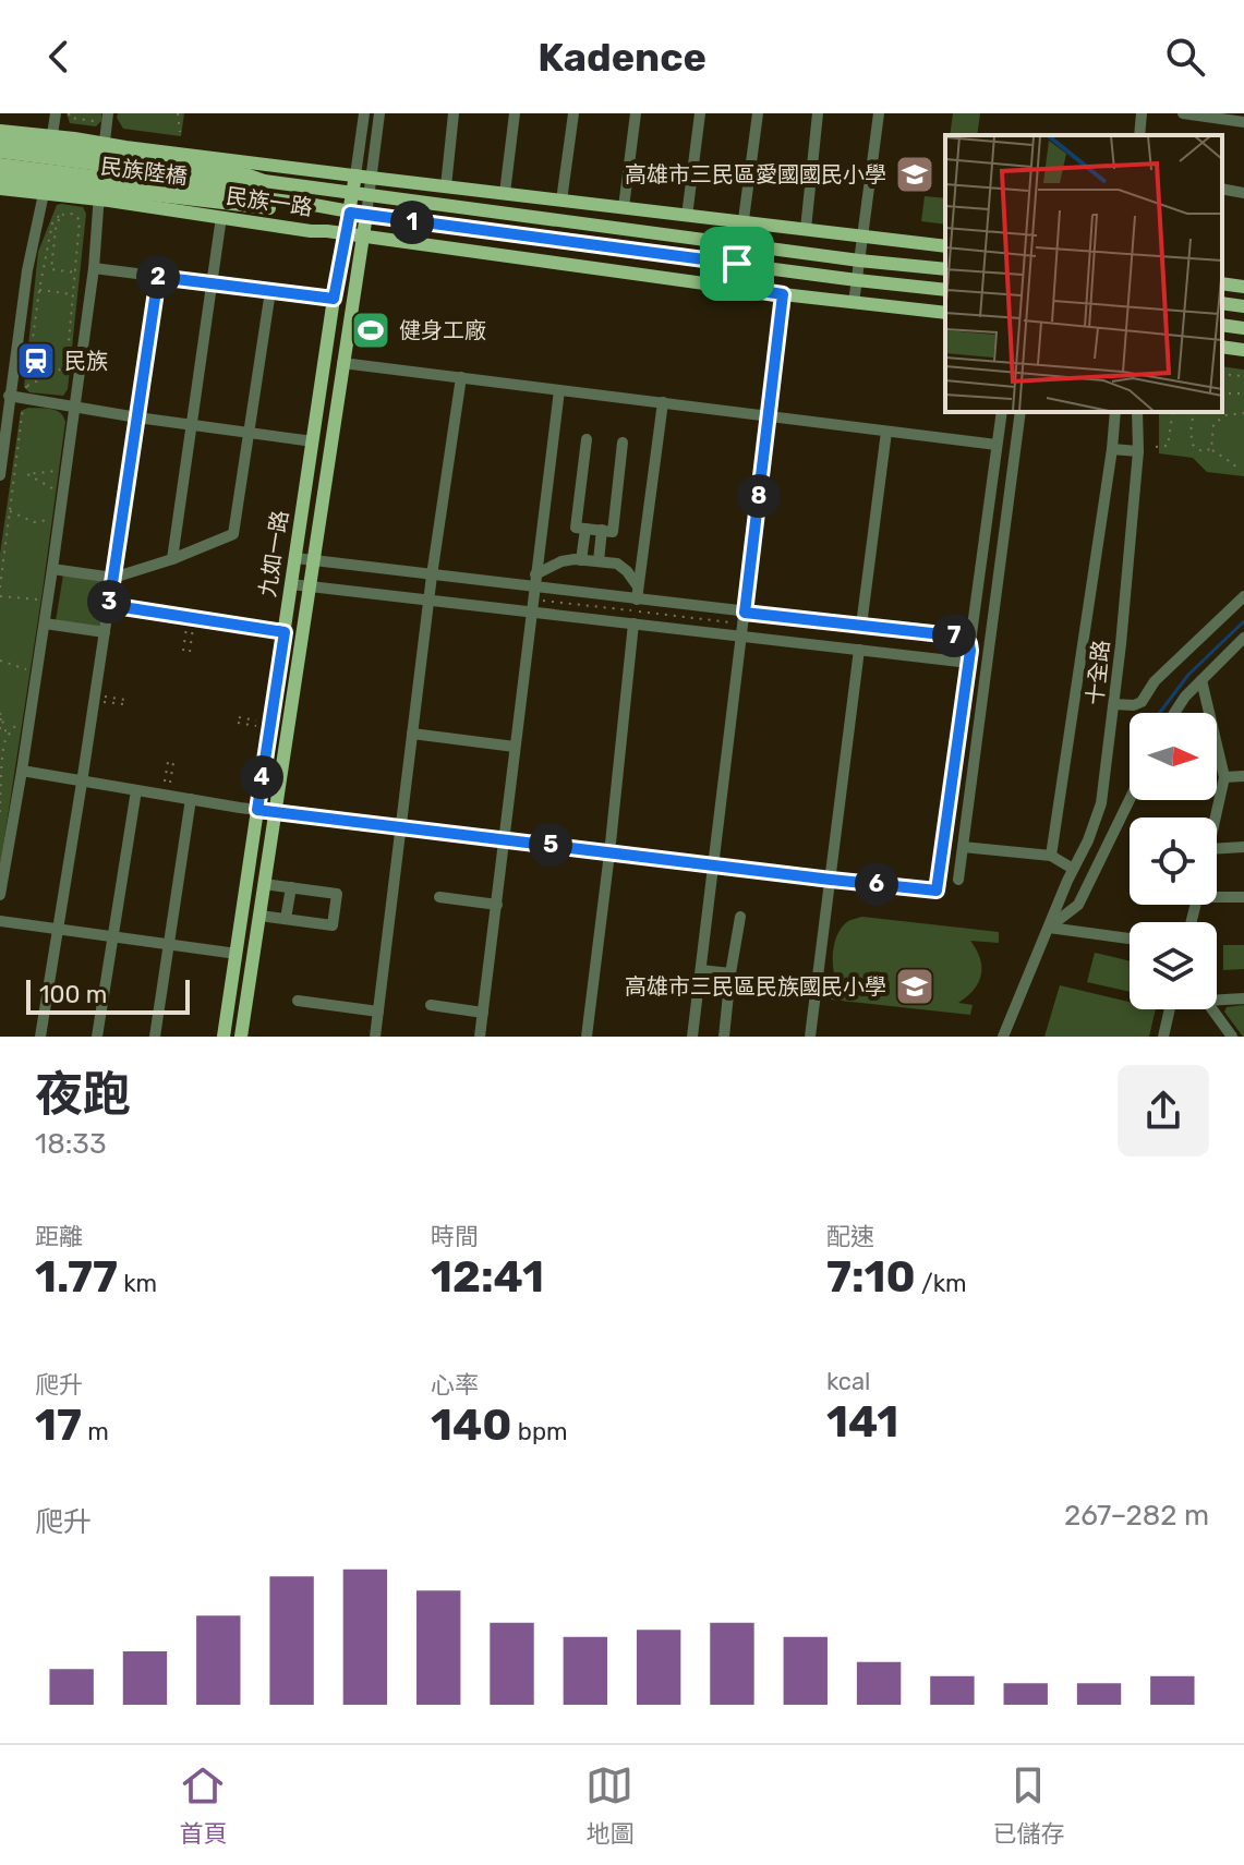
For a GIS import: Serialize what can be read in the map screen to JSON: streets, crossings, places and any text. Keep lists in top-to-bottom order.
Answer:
{
  "streets": {
    "main road": ["民族陸橋", "民族一路", "九如一路"],
    "street": ["十全路"]
  },
  "crossings": [
    ["民族陸橋", "九如一路"],
    ["民族一路", "九如一路"]
  ],
  "places": {
    "school or university": ["高雄市三民區愛國國民小學", "高雄市三民區民族國民小學"],
    "sports": ["健身工廠"],
    "station": ["民族"]
  },
  "scale_bar": "100 m",
  "north": "right",
  "page": {
    "header": "Kadence",
    "pins": [
      "1",
      "2",
      "8",
      "3",
      "7",
      "4",
      "5",
      "6"
    ],
    "scale": "100 m",
    "heading": ["夜跑", "18:33"],
    "stats": [
      ["距離", "1.77 km"],
      ["時間", "12:41"],
      ["配速", "7:10 /km"],
      ["爬升", "17 m"],
      ["心率", "140 bpm"],
      ["kcal", "141"]
    ],
    "chart": ["爬升", "267–282 m"],
    "tabs": ["首頁", "地圖", "已儲存"]
  }
}
